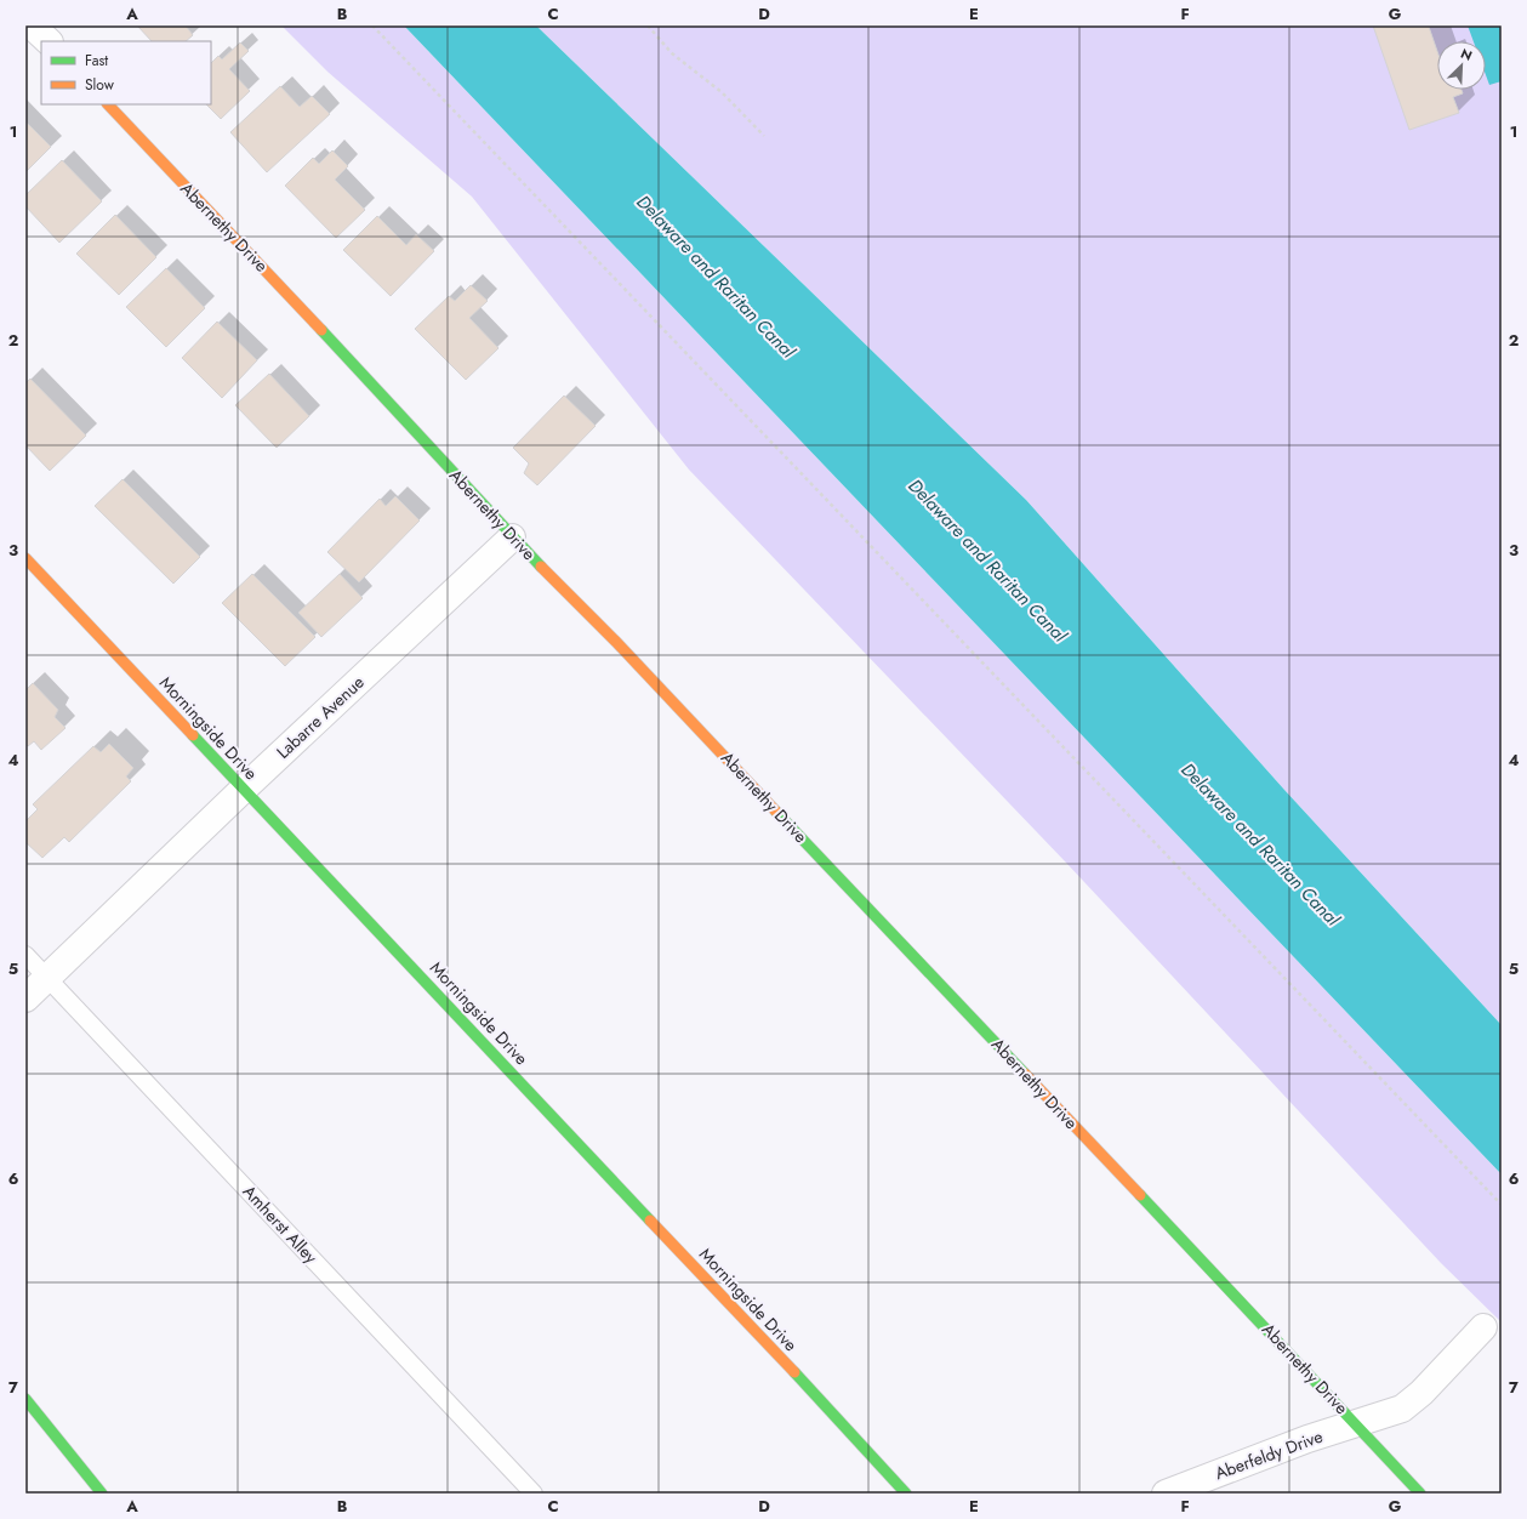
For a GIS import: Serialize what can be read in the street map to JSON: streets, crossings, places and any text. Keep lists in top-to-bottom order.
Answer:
{
  "streets": {
    "street": [
      "Abernethy Drive",
      "Labarre Avenue",
      "Morningside Drive",
      "Aberfeldy Drive"
    ],
    "lane": ["Amherst Alley"]
  },
  "crossings": [
    ["Abernethy Drive", "Labarre Avenue"],
    ["Abernethy Drive", "Aberfeldy Drive"],
    ["Labarre Avenue", "Morningside Drive"],
    ["Labarre Avenue", "Amherst Alley"]
  ],
  "water": ["Delaware and Raritan Canal"],
  "legend": ["Fast", "Slow"],
  "north": "top right",
  "grid": {
    "columns": [
      "A",
      "B",
      "C",
      "D",
      "E",
      "F",
      "G"
    ],
    "rows": [
      "1",
      "2",
      "3",
      "4",
      "5",
      "6",
      "7"
    ]
  }
}
